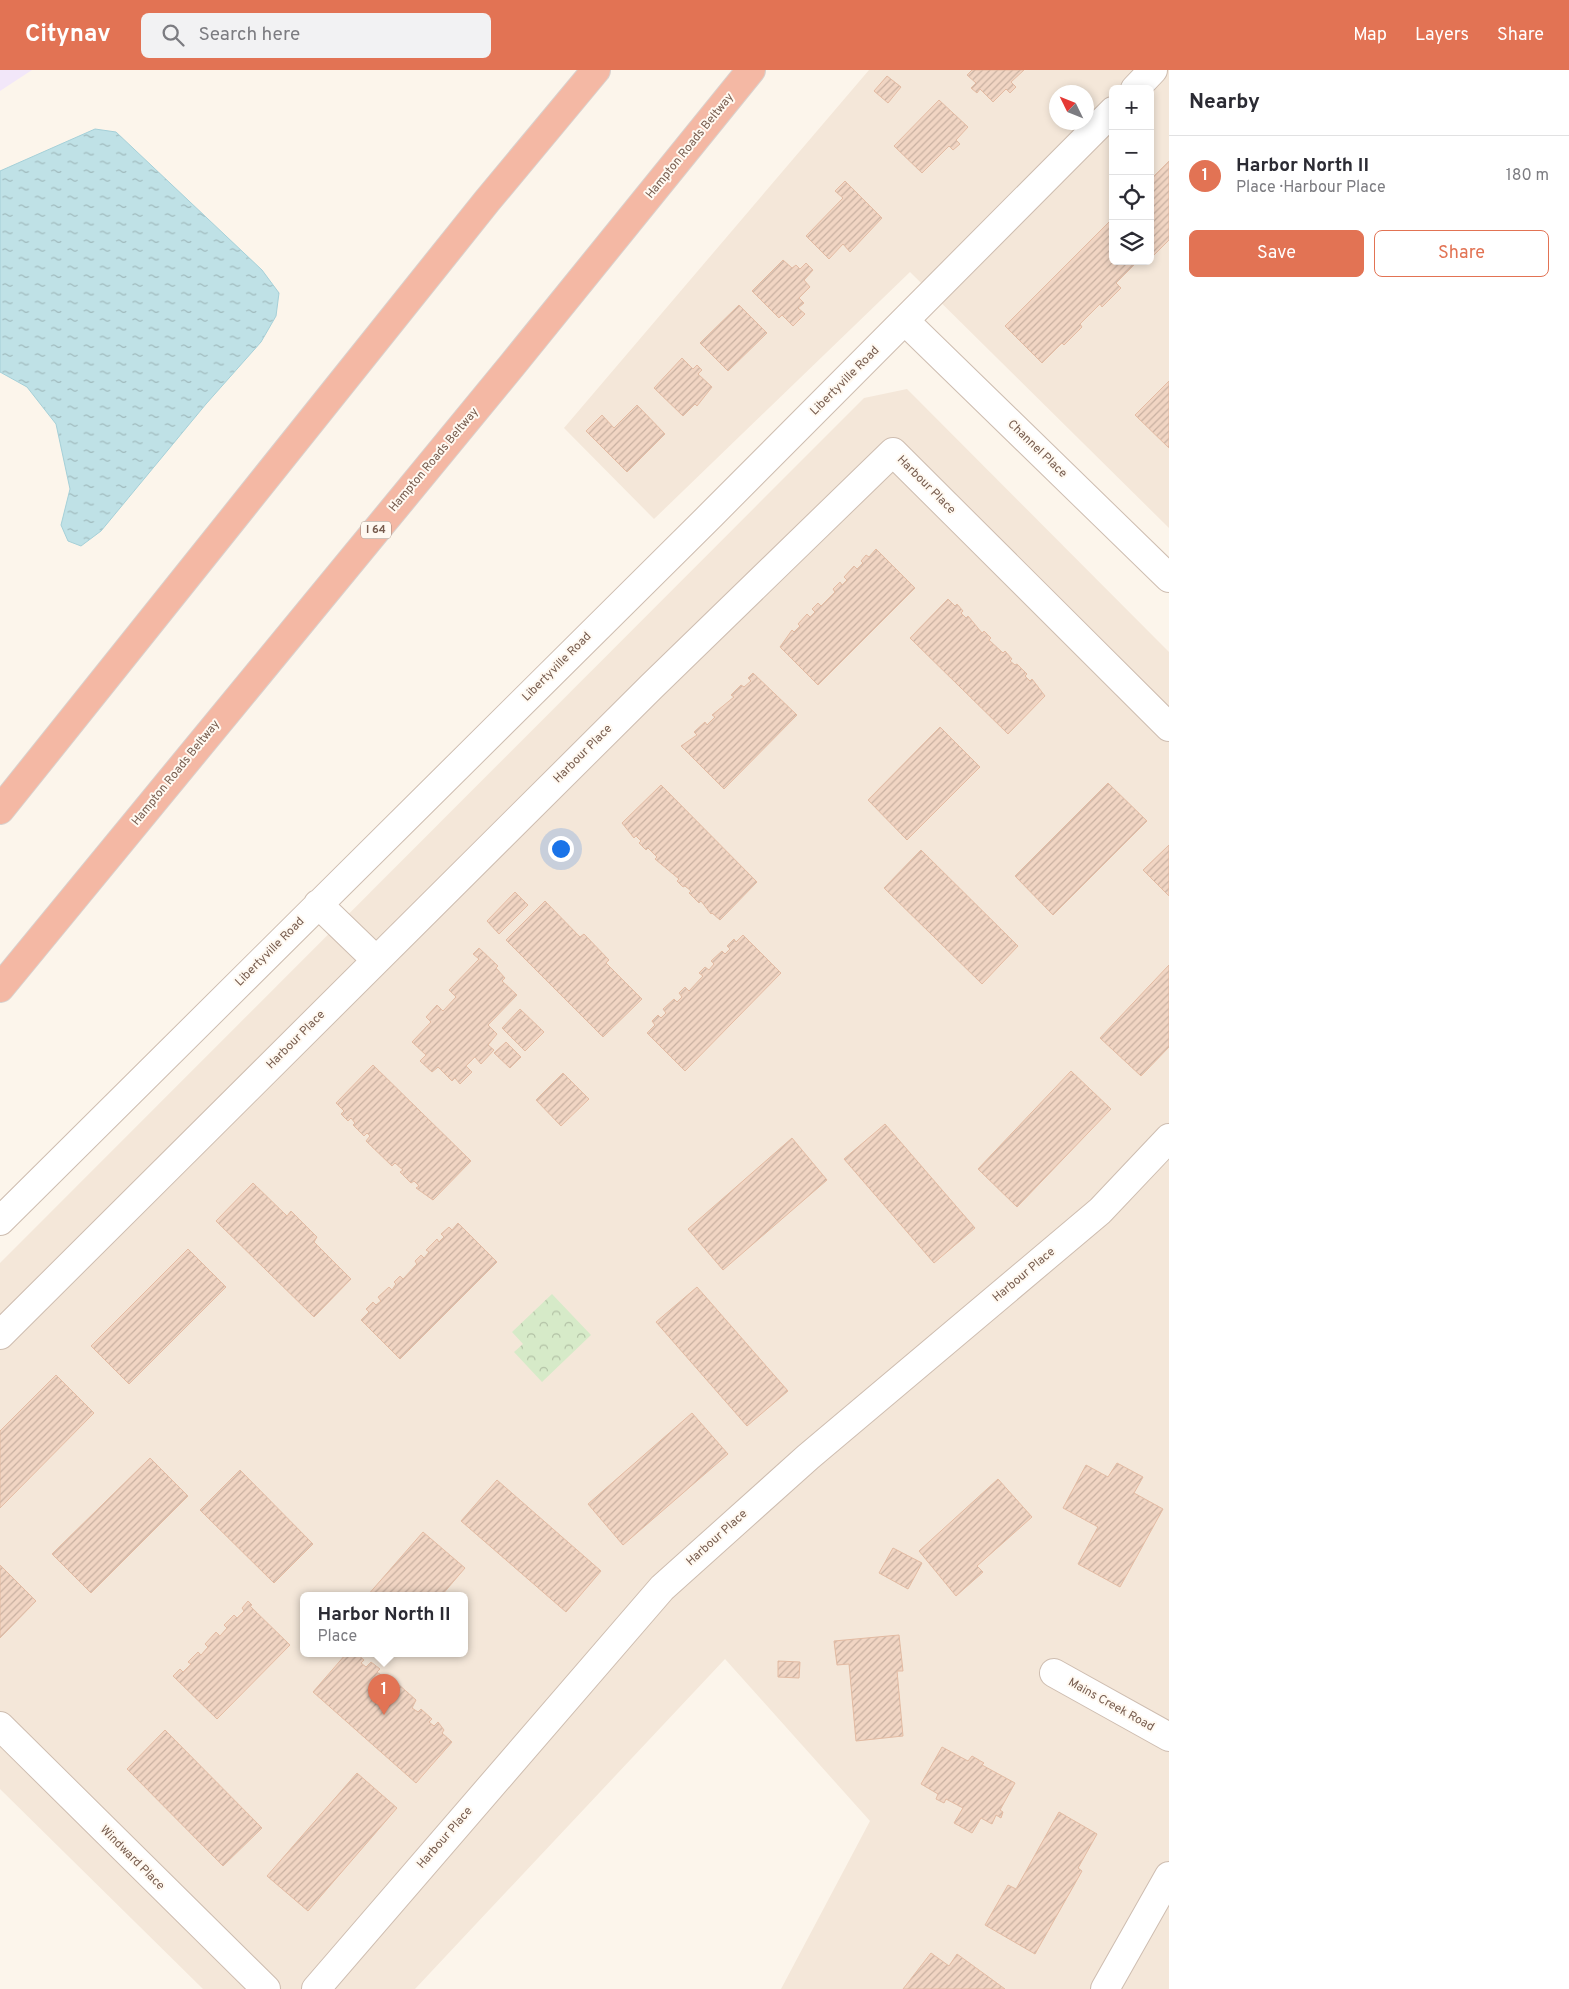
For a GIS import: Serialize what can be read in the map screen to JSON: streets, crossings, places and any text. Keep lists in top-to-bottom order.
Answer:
{
  "streets": {
    "highway": ["Hampton Roads Beltway", "I 64"],
    "street": [
      "Libertyville Road",
      "Channel Place",
      "Harbour Place",
      "Mains Creek Road",
      "Windward Place"
    ]
  },
  "crossings": [
    ["Libertyville Road", "Channel Place"]
  ],
  "north": "top left",
  "page": {
    "header": "Citynav",
    "search": "Search here",
    "nav": ["Map", "Layers", "Share"],
    "heading": "Nearby",
    "map_buttons": ["+", "−"],
    "list": [
      {
        "mark": "1",
        "name": "Harbor North II",
        "note": "Place · Harbour Place",
        "value": "180 m"
      }
    ],
    "buttons": ["Save", "Share"],
    "popup": ["Harbor North II", "Place"],
    "pins": "1"
  }
}
